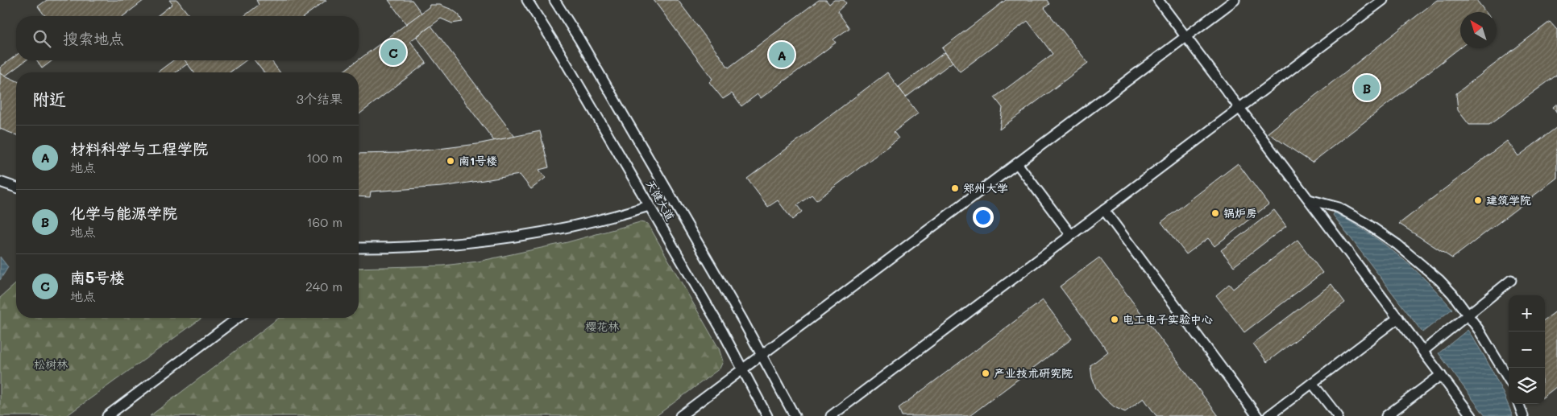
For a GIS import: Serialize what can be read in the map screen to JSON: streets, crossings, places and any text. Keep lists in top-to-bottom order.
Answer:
{
  "streets": {
    "lane": ["天健大道"]
  },
  "parks": ["樱花林", "松树林"],
  "places": [
    "南1号楼",
    "郑州大学",
    "建筑学院",
    "锅炉房",
    "电工电子实验中心",
    "产业技术研究院"
  ],
  "north": "top left",
  "page": {
    "search": "搜索地点",
    "pins": ["C", "A", "B"],
    "heading": ["附近", "3个结果"],
    "list": [
      {
        "mark": "A",
        "name": "材料科学与工程学院",
        "note": "地点",
        "value": "100 m"
      },
      {
        "mark": "B",
        "name": "化学与能源学院",
        "note": "地点",
        "value": "160 m"
      },
      {
        "mark": "C",
        "name": "南5号楼",
        "note": "地点",
        "value": "240 m"
      }
    ],
    "map_buttons": ["+", "−"]
  }
}
